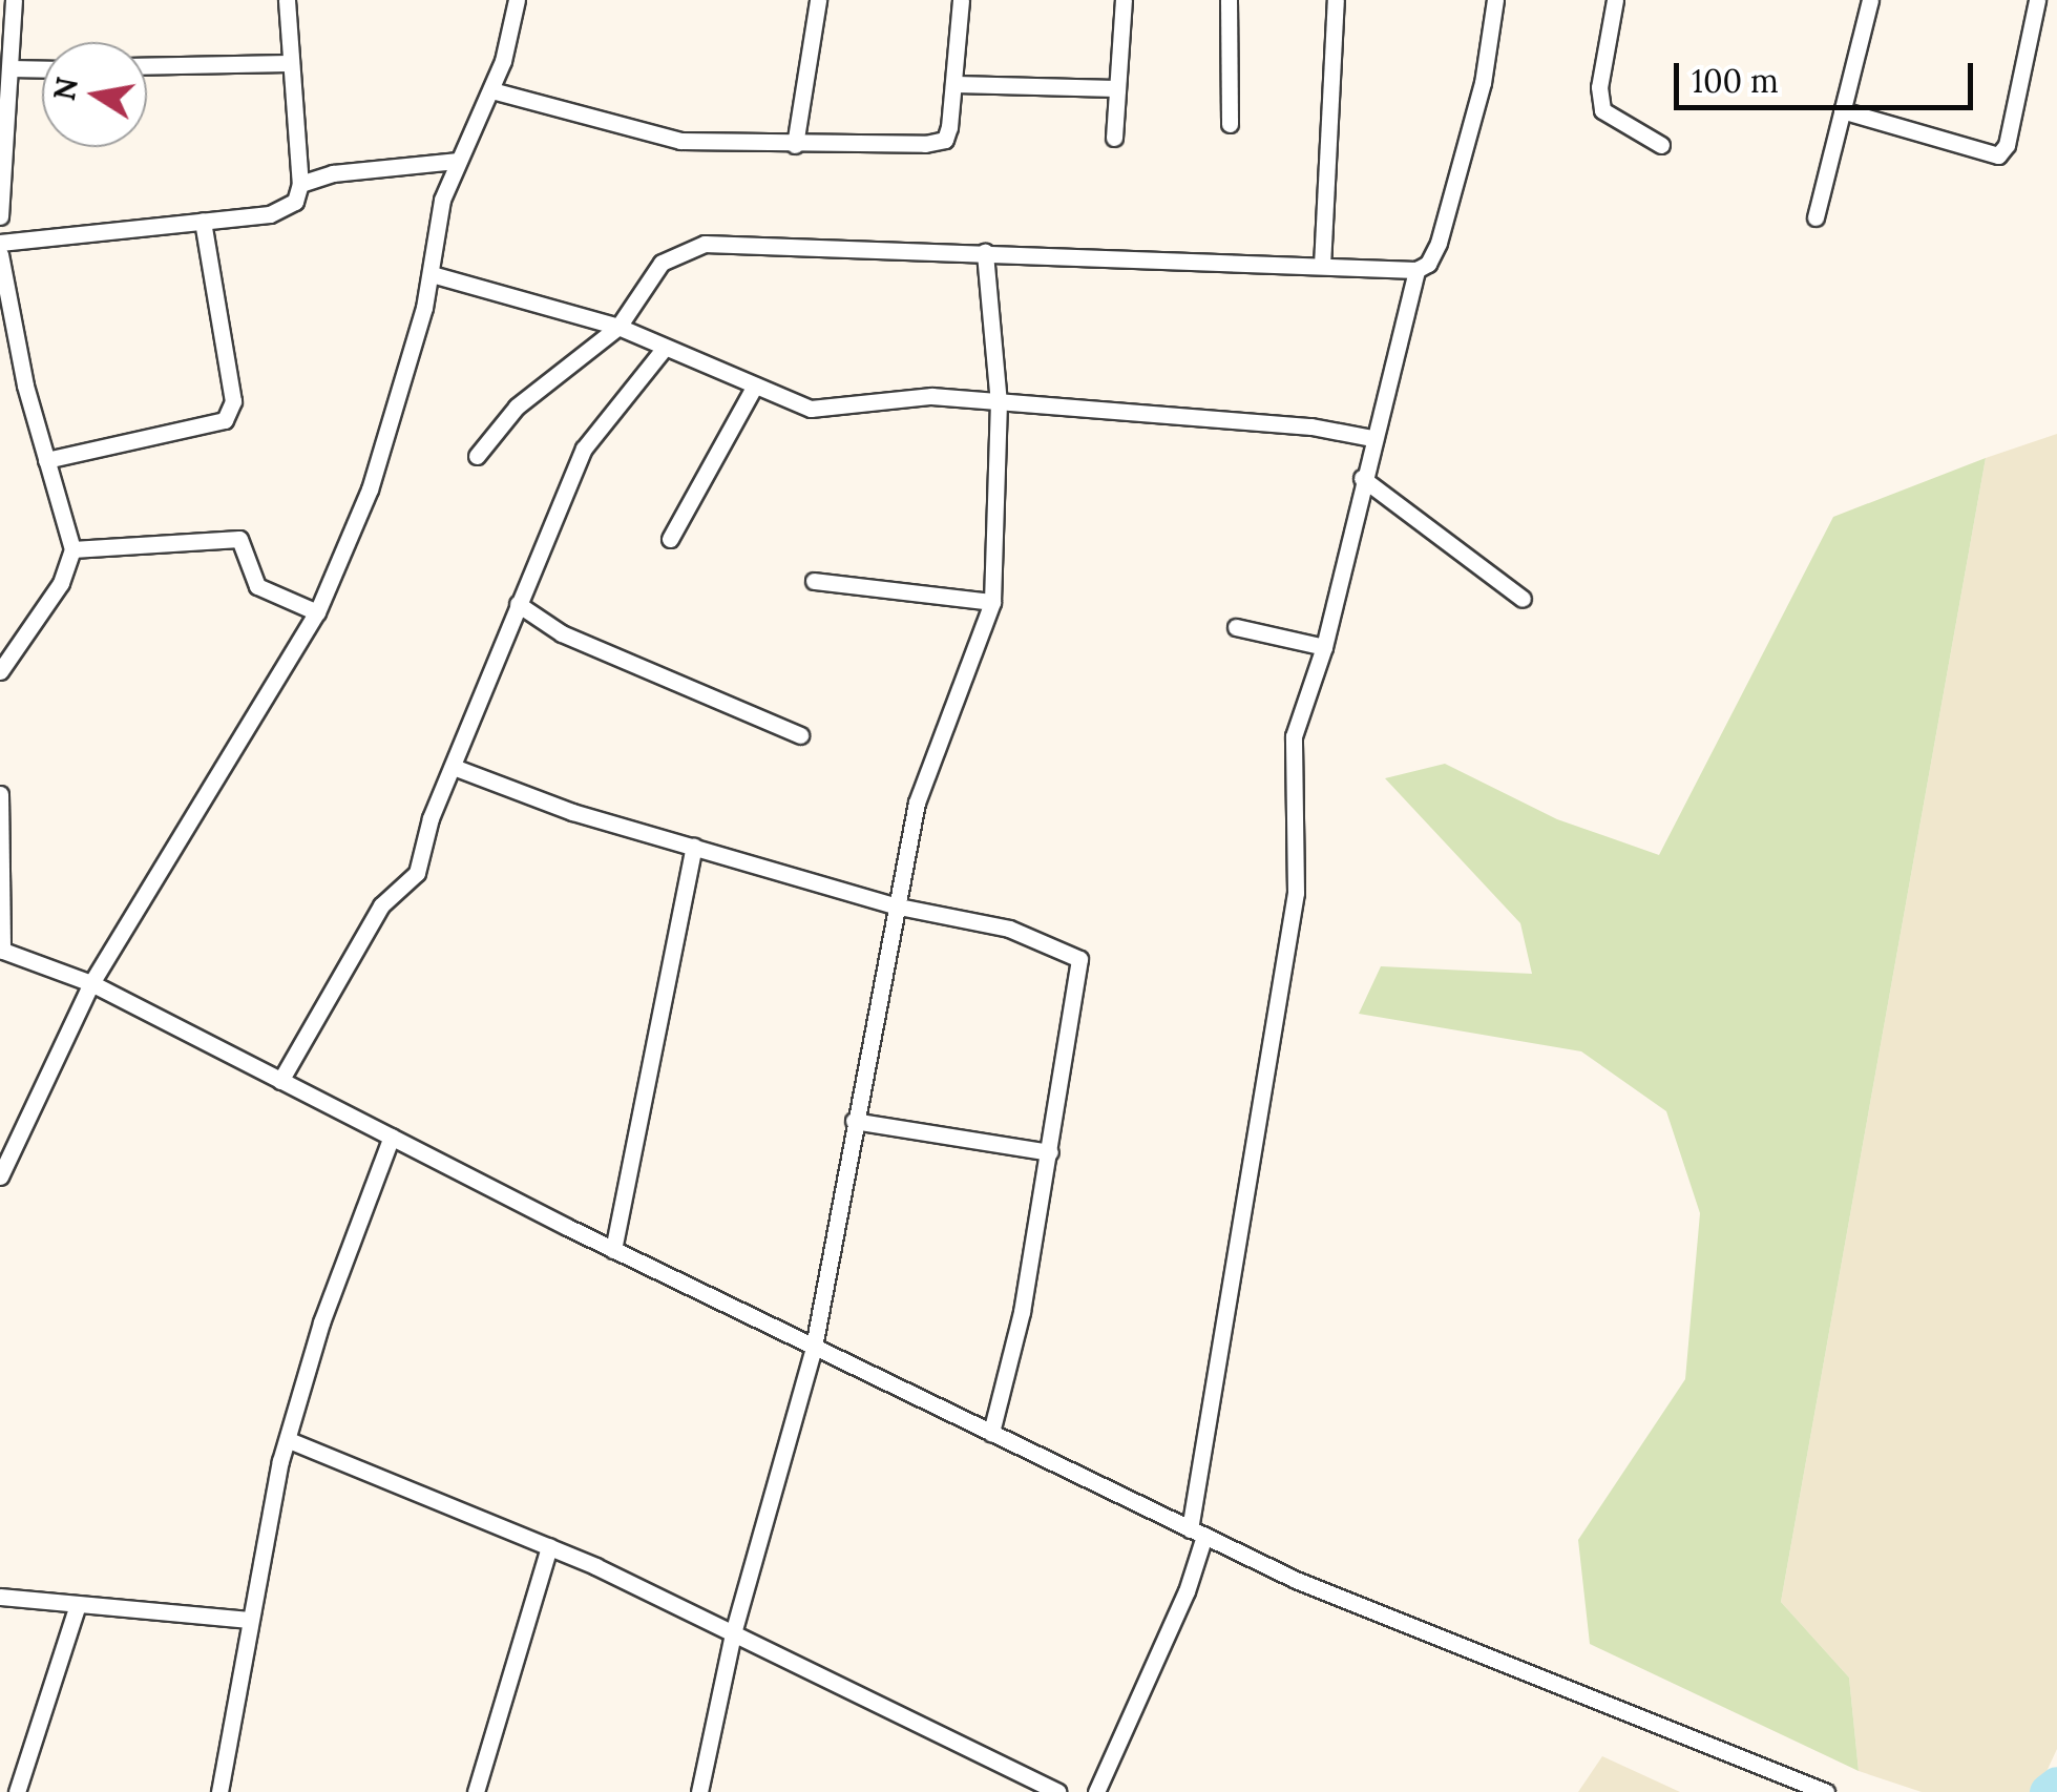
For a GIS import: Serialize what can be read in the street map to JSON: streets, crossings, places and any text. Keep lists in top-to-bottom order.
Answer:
{
  "scale_bar": "100 m",
  "north": "left"
}
